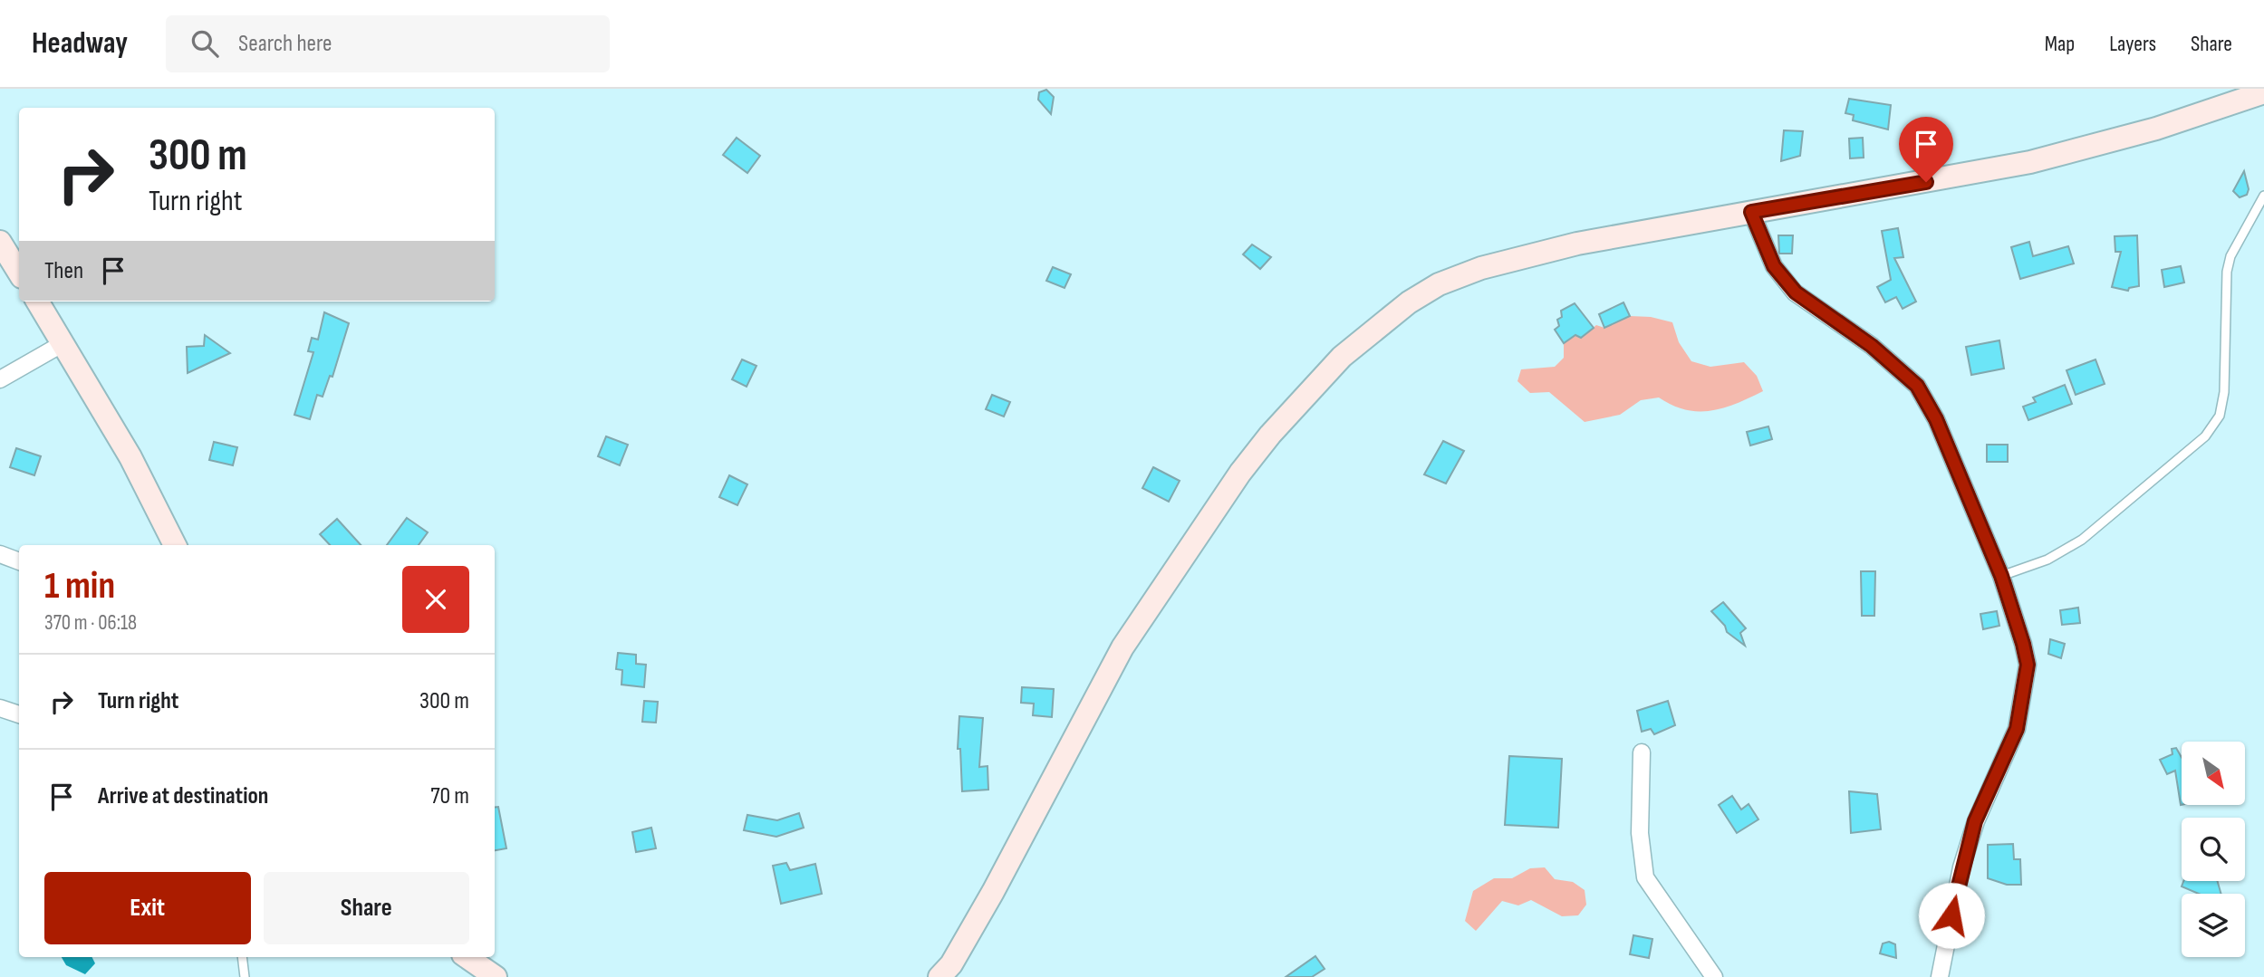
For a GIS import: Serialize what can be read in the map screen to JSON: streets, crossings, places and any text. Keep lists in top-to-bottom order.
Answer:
{
  "north": "bottom right",
  "page": {
    "header": "Headway",
    "search": "Search here",
    "nav": ["Map", "Layers", "Share"],
    "turn": ["300 m", "Turn right"],
    "then": "Then",
    "heading": ["1 min", "370 m · 06:18"],
    "list": [
      {
        "name": "Turn right",
        "value": "300 m"
      },
      {
        "name": "Arrive at destination",
        "value": "70 m"
      }
    ],
    "buttons": ["Exit", "Share"]
  }
}
